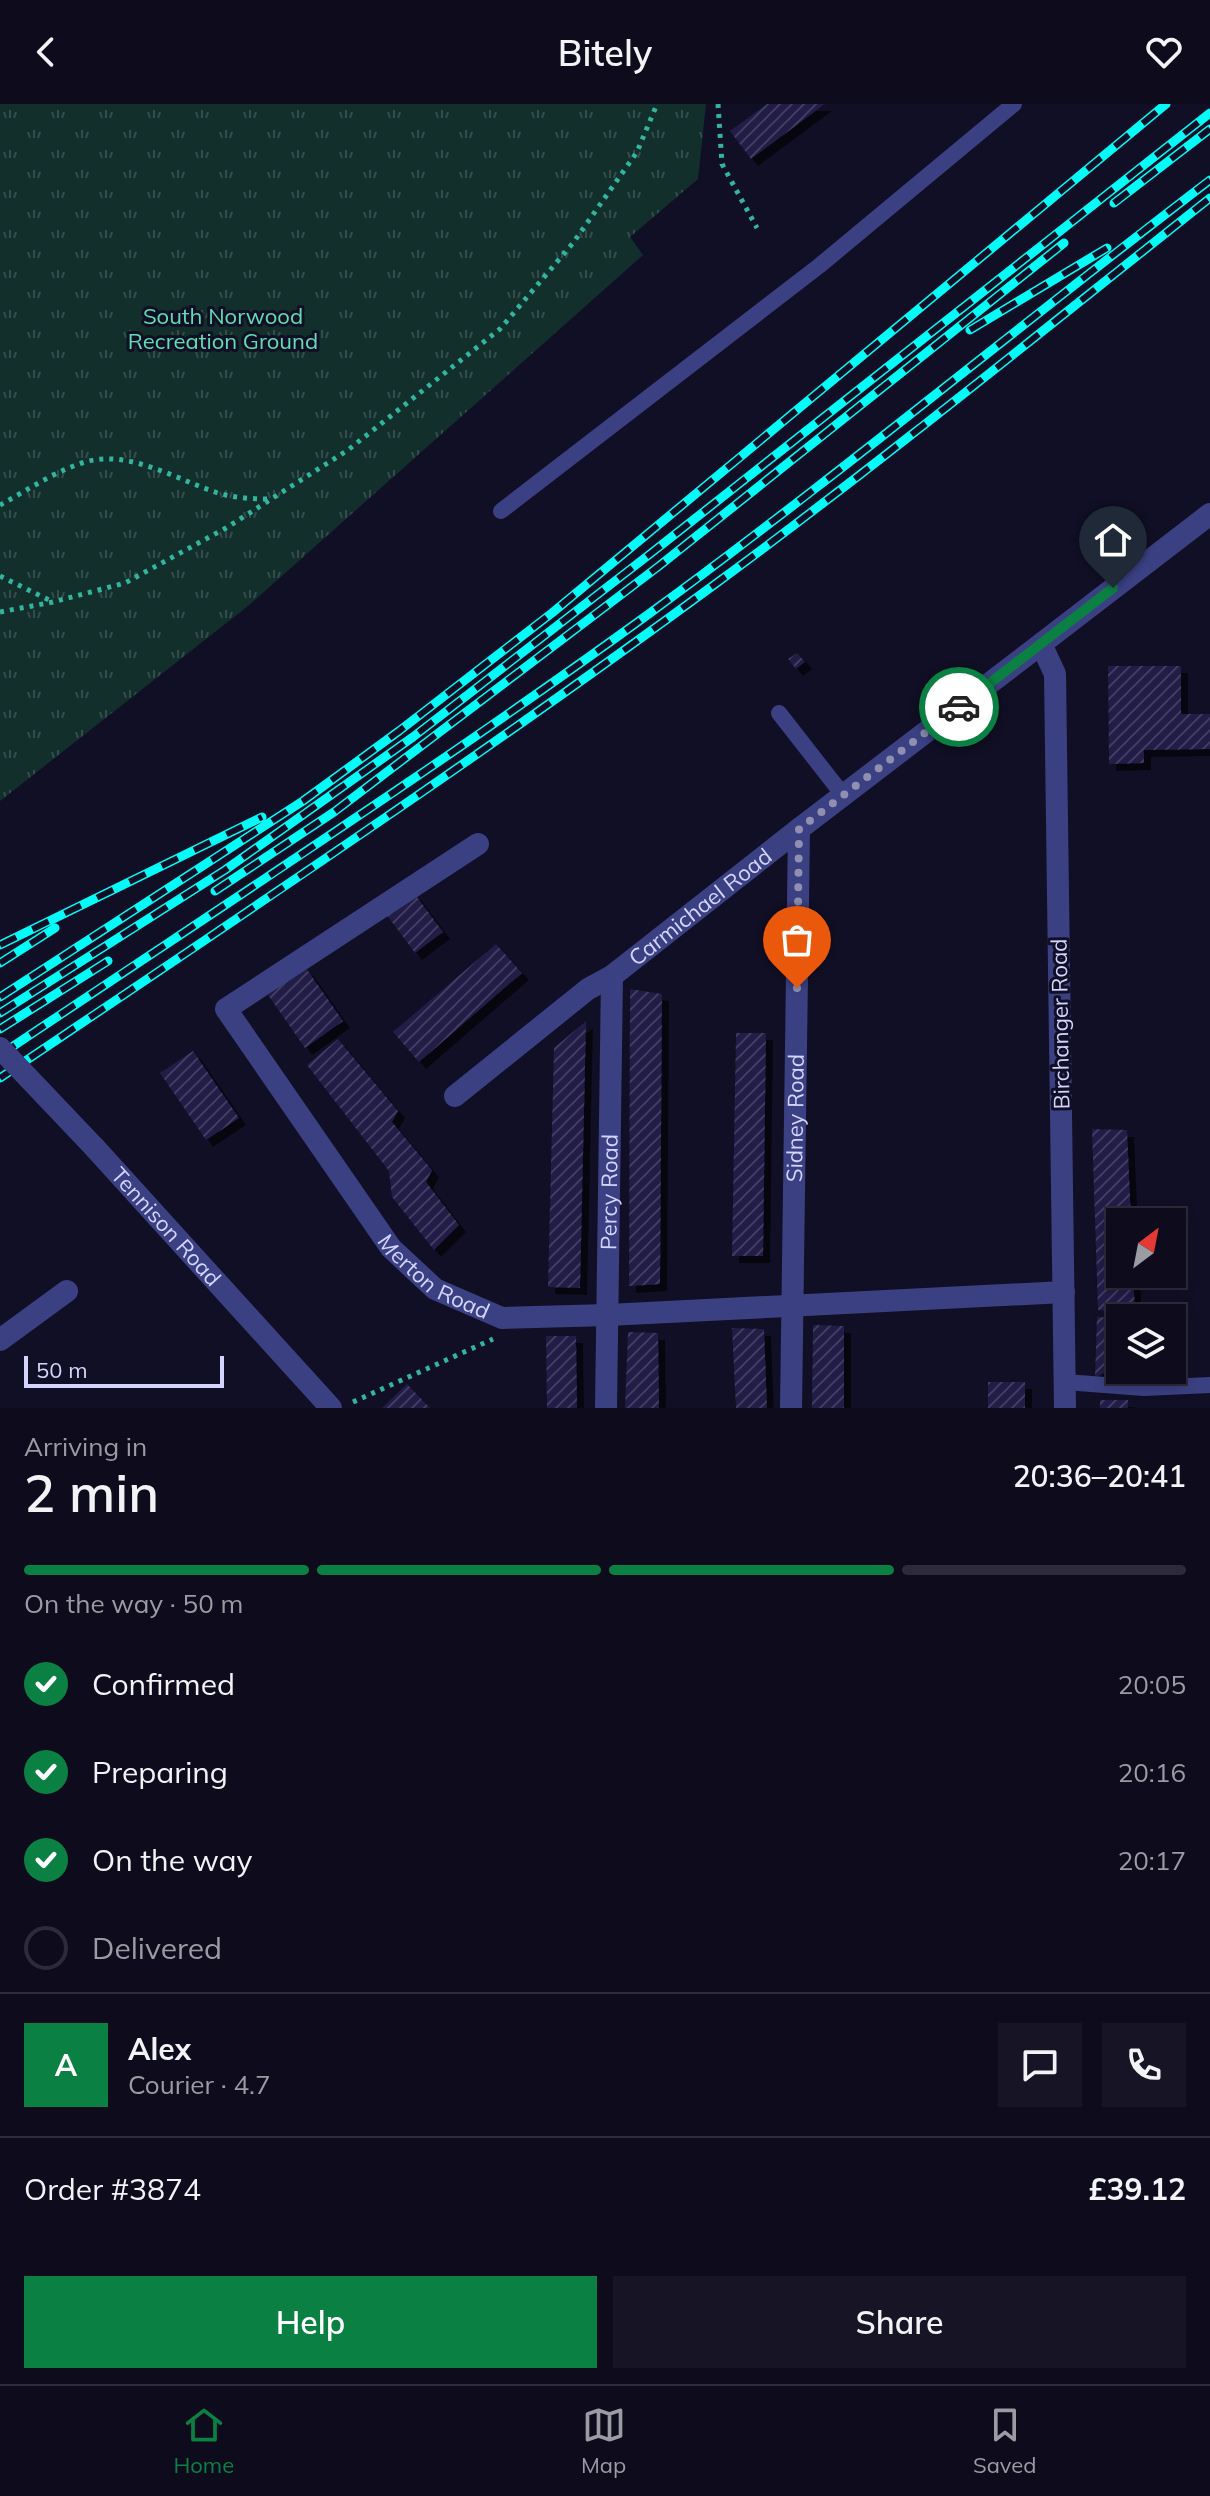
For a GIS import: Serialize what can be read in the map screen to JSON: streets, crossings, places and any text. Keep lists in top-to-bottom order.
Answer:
{
  "streets": {
    "street": [
      "Carmichael Road",
      "Birchanger Road",
      "Sidney Road",
      "Percy Road",
      "Tennison Road",
      "Merton Road"
    ]
  },
  "crossings": [
    ["Carmichael Road", "Birchanger Road"],
    ["Carmichael Road", "Sidney Road"],
    ["Carmichael Road", "Percy Road"],
    ["Birchanger Road", "Merton Road"],
    ["Sidney Road", "Merton Road"],
    ["Percy Road", "Merton Road"]
  ],
  "parks": ["South Norwood Recreation Ground"],
  "scale_bar": "50 m",
  "north": "top right",
  "page": {
    "header": "Bitely",
    "scale": "50 m",
    "heading": ["2 min", "Arriving in", "20:36–20:41"],
    "panel": [
      "Alex",
      "Courier · 4.7",
      "Order #3874",
      "£39.12"
    ],
    "bar": "On the way · 50 m",
    "list": [
      ["Confirmed", "20:05"],
      ["Preparing", "20:16"],
      ["On the way", "20:17"],
      "Delivered"
    ],
    "round": "A",
    "buttons": ["Help", "Share"],
    "tabs": ["Home", "Map", "Saved"]
  }
}
